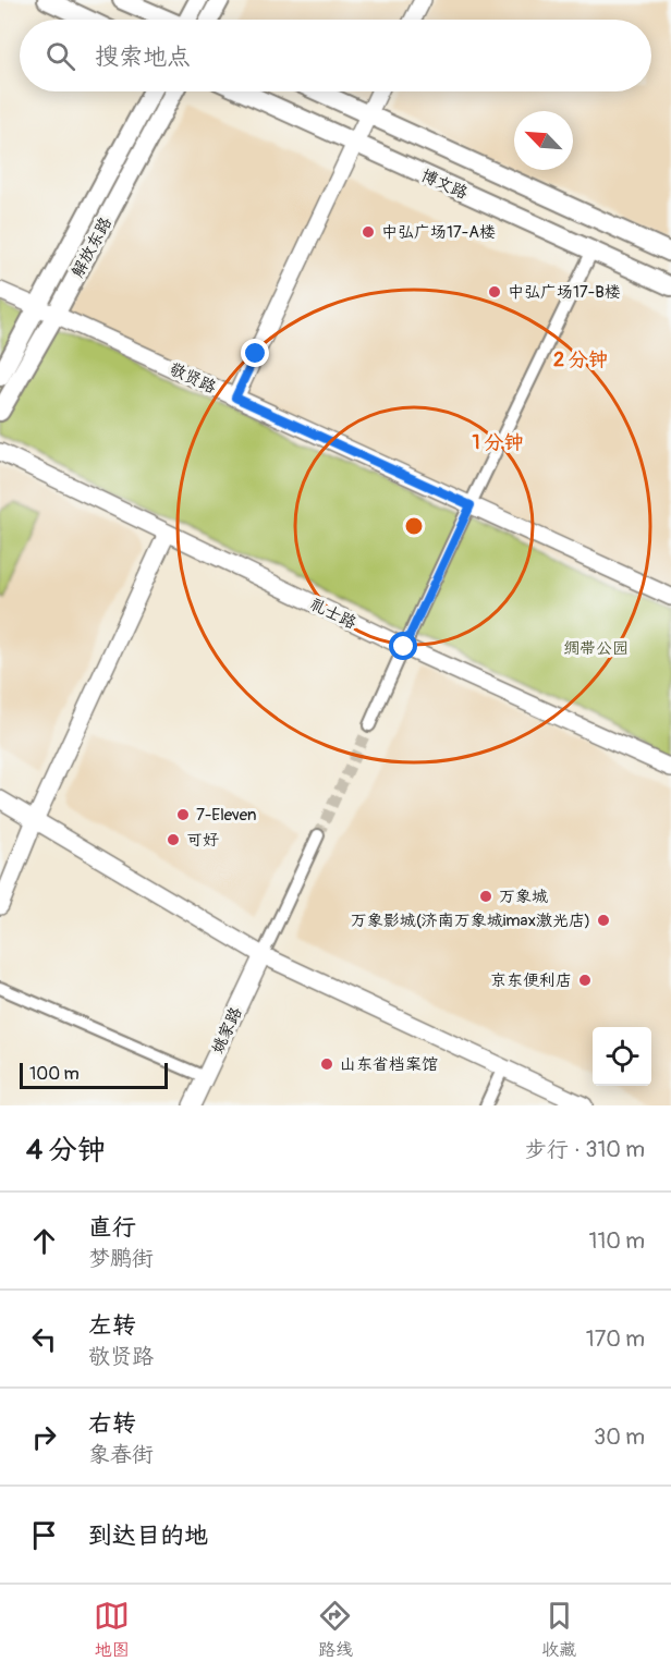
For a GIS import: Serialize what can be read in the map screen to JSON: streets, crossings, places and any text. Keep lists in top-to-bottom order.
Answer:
{
  "streets": {
    "main road": ["博文路", "解放东路"],
    "street": ["敬贤路", "礼士路", "姚家路"]
  },
  "crossings": [
    ["解放东路", "敬贤路"]
  ],
  "parks": ["绸带公园"],
  "places": [
    "中弘广场17-A楼",
    "中弘广场17-B楼",
    "7-Eleven",
    "可好",
    "万象城",
    "万象影城(济南万象城imax激光店)",
    "京东便利店",
    "山东省档案馆"
  ],
  "scale_bar": "100 m",
  "north": "top left",
  "page": {
    "search": "搜索地点",
    "scale": "100 m",
    "heading": ["4 分钟", "步行 · 310 m"],
    "list": [
      ["直行", "梦鹏街", "110 m"],
      ["左转", "敬贤路", "170 m"],
      ["右转", "象春街", "30 m"],
      "到达目的地"
    ],
    "nav": ["地图", "路线", "收藏"]
  },
  "rings": ["2 分钟", "1 分钟"]
}
